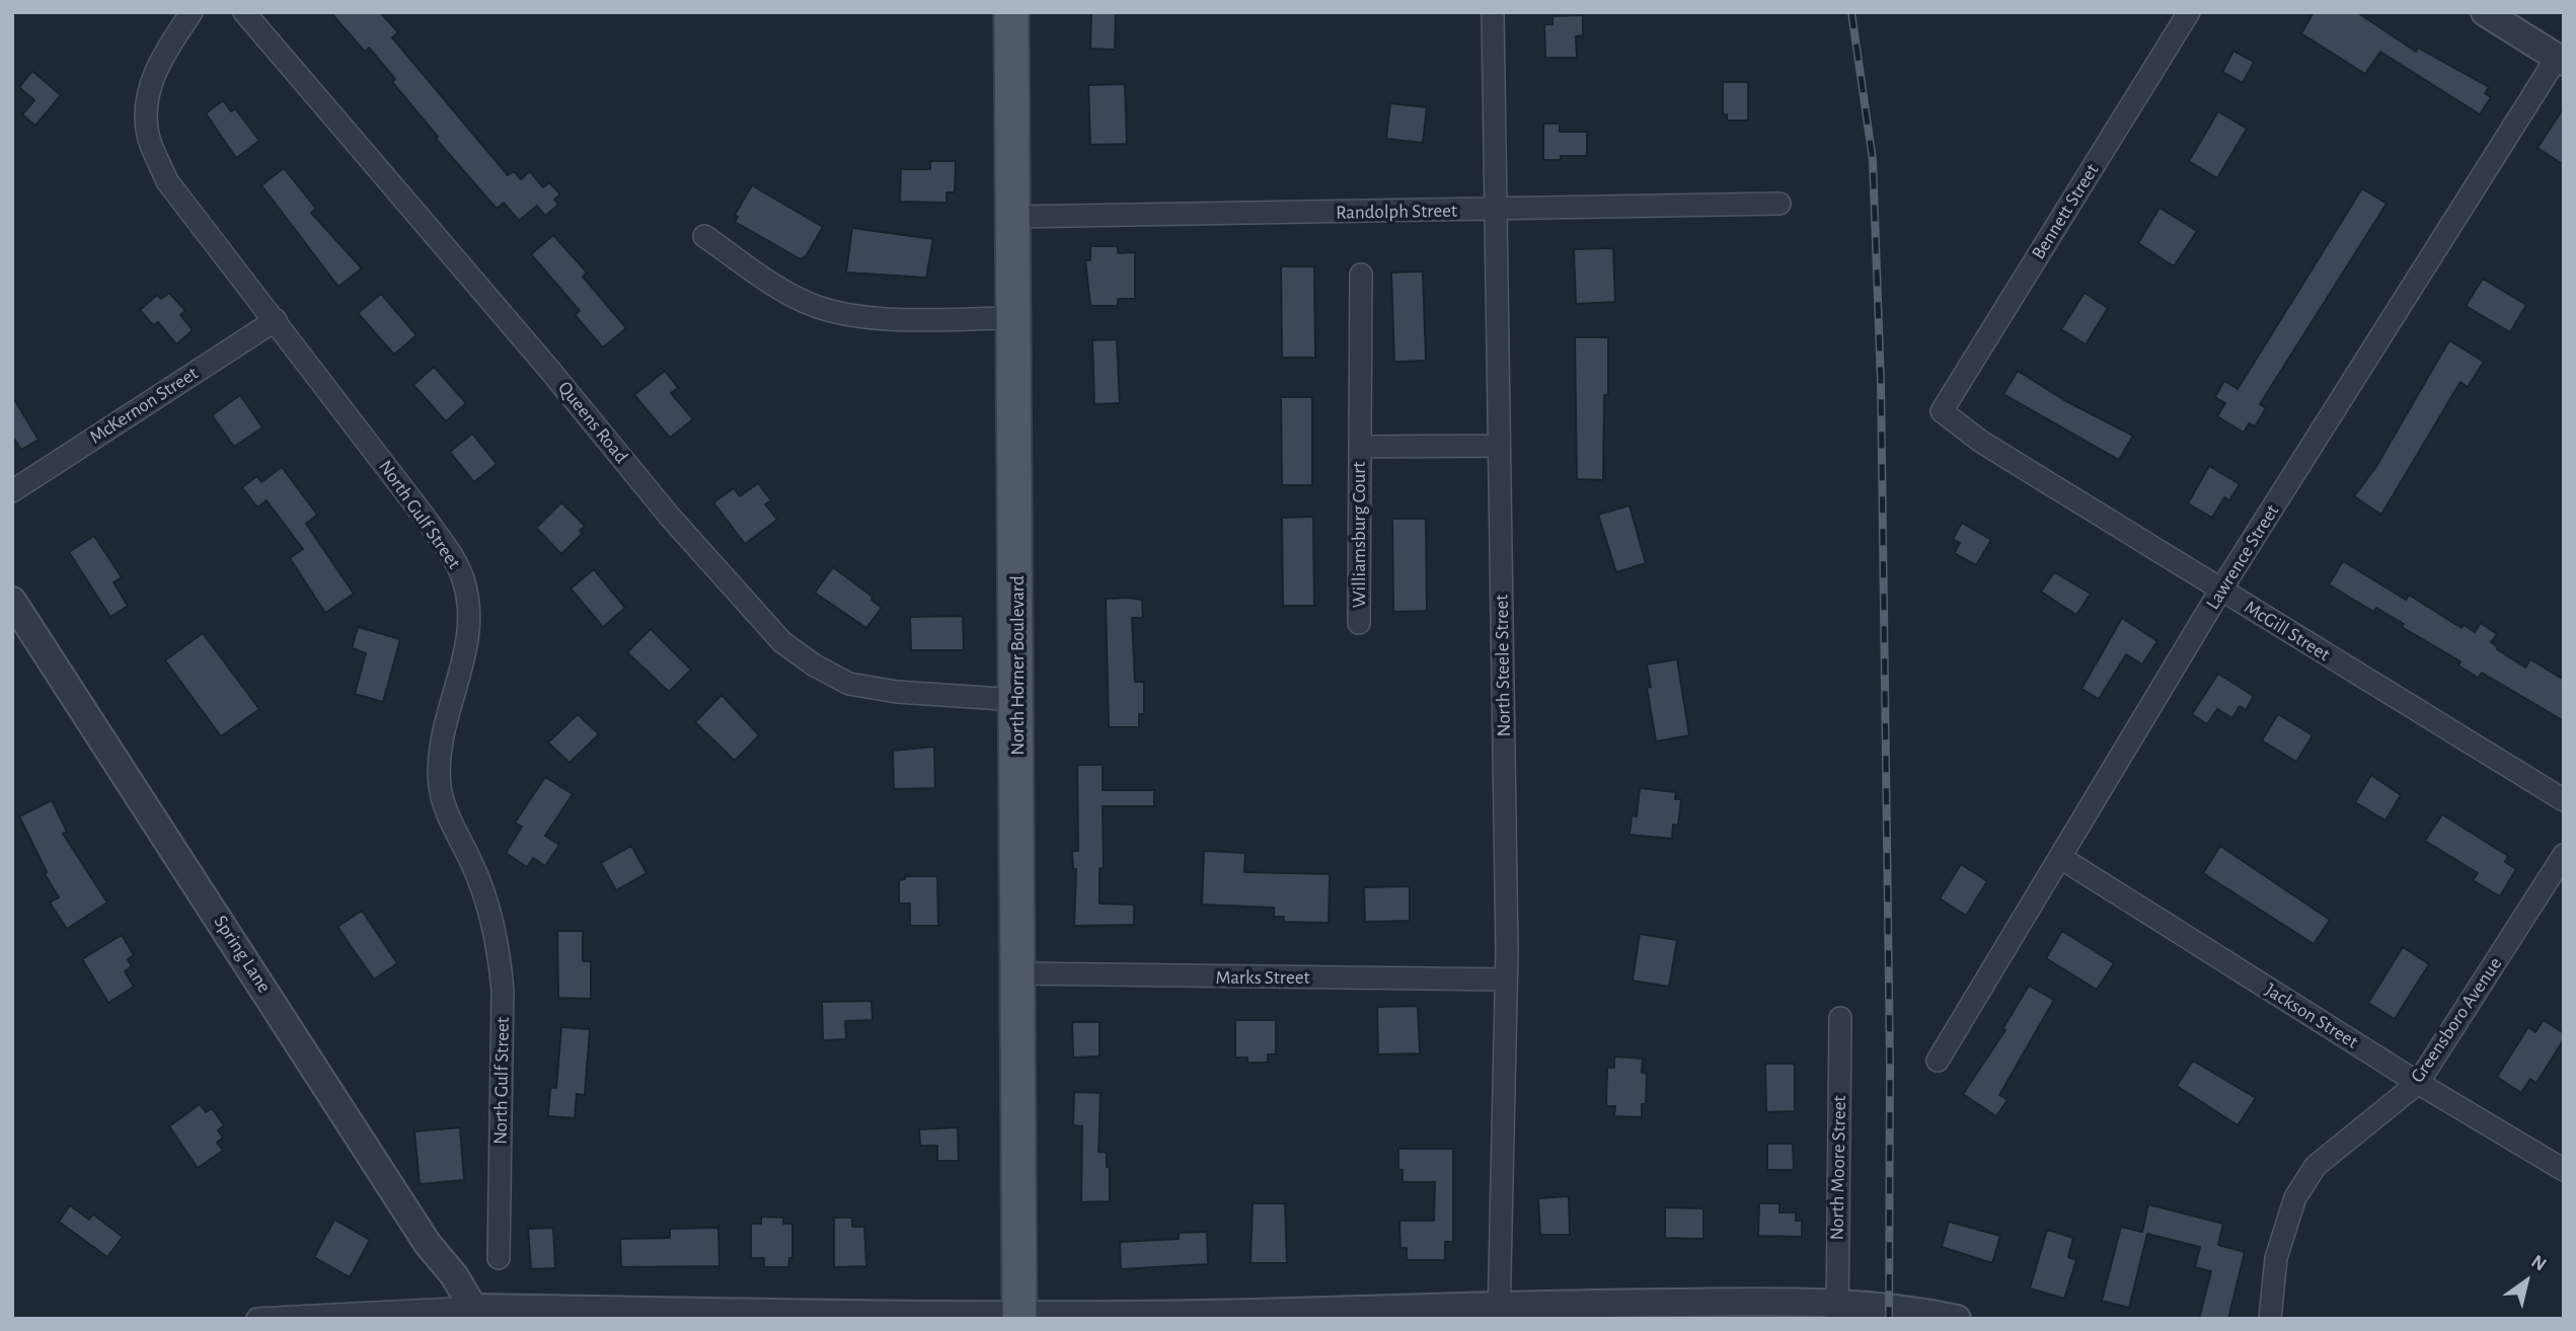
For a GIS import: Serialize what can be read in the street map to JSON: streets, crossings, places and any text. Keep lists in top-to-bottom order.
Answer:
{
  "streets": {
    "main road": ["North Horner Boulevard"],
    "street": [
      "Randolph Street",
      "Bennett Street",
      "McKernon Street",
      "Queens Road",
      "North Gulf Street",
      "Williamsburg Court",
      "Lawrence Street",
      "McGill Street",
      "North Steele Street",
      "Spring Lane",
      "Marks Street",
      "Jackson Street",
      "Greensboro Avenue",
      "North Moore Street"
    ]
  },
  "crossings": [
    ["Randolph Street", "North Horner Boulevard"],
    ["Randolph Street", "North Steele Street"],
    ["Bennett Street", "McGill Street"],
    ["McKernon Street", "North Gulf Street"],
    ["Queens Road", "North Horner Boulevard"],
    ["Williamsburg Court", "North Steele Street"],
    ["Lawrence Street", "McGill Street"],
    ["Lawrence Street", "Jackson Street"],
    ["North Horner Boulevard", "Marks Street"],
    ["North Steele Street", "Marks Street"],
    ["Jackson Street", "Greensboro Avenue"]
  ],
  "north": "top right"
}
